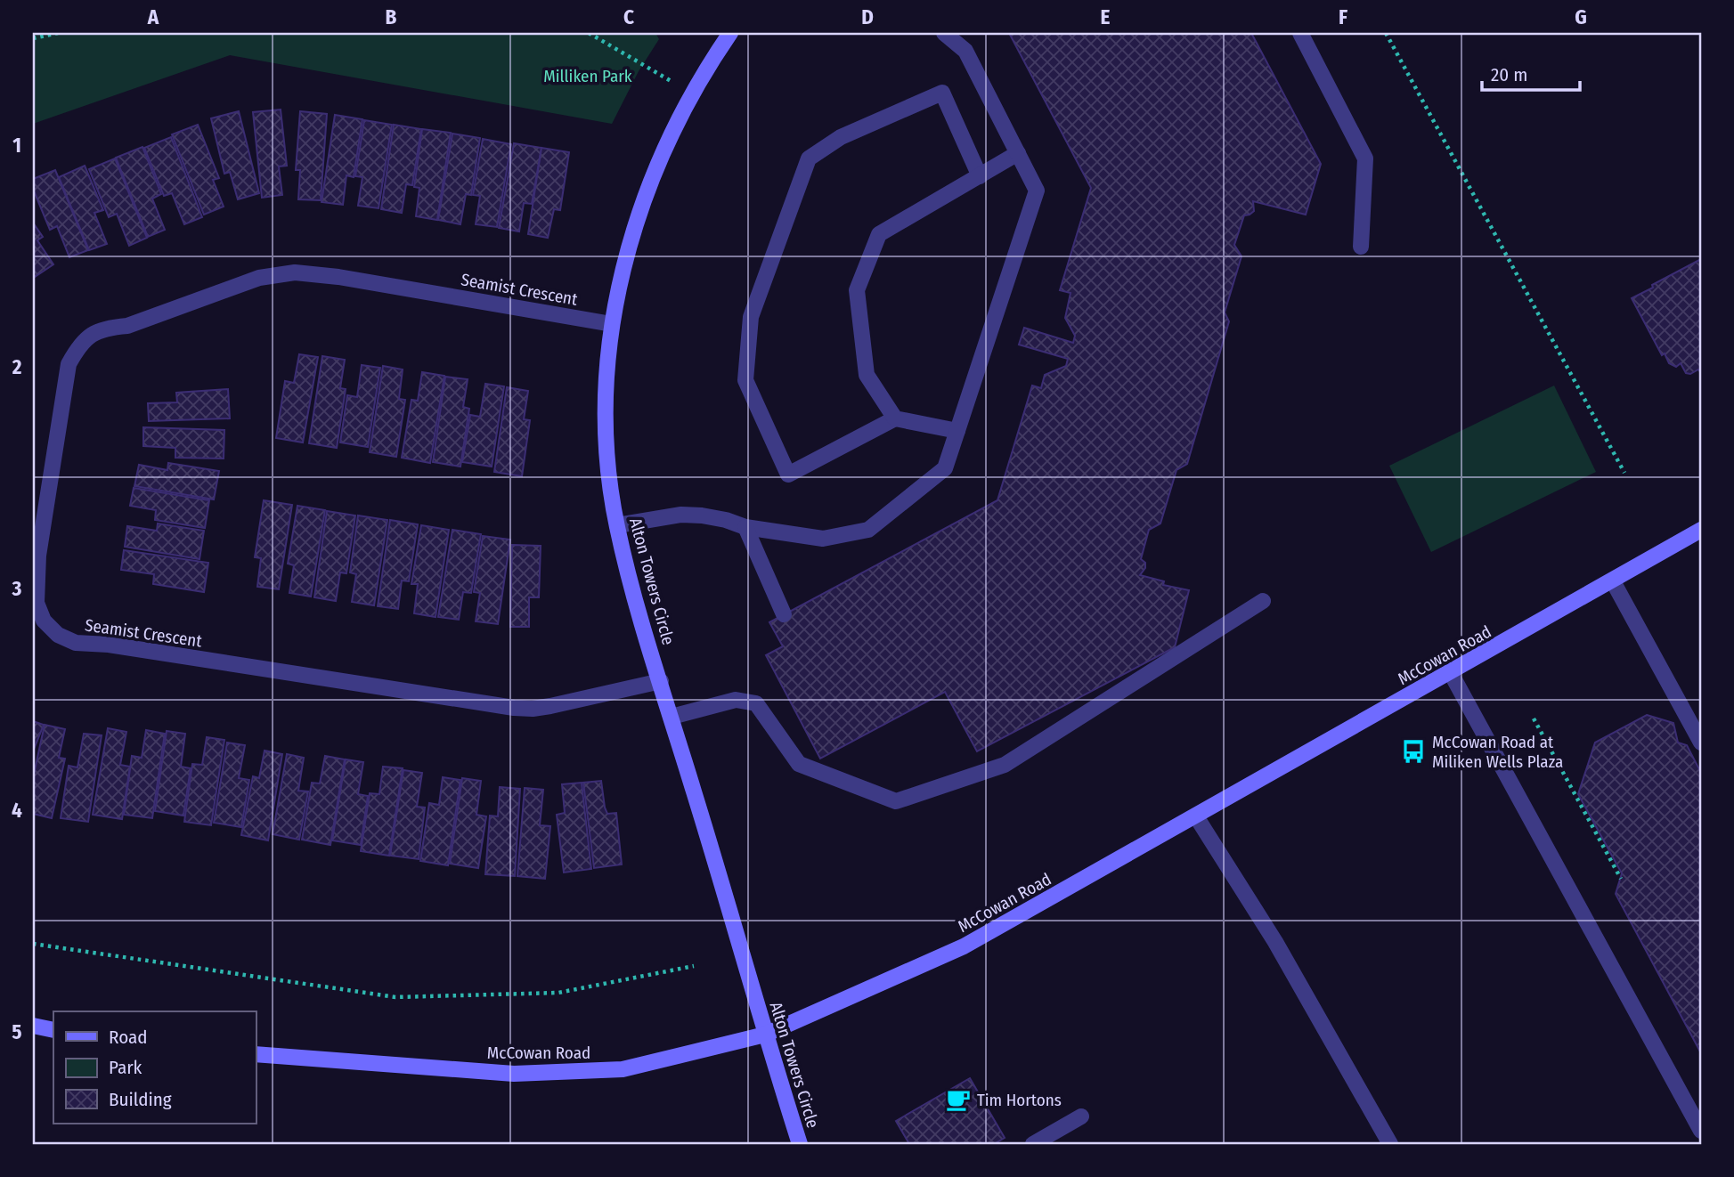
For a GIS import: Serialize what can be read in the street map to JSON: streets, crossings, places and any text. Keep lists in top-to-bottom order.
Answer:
{
  "streets": {
    "main road": ["Alton Towers Circle", "McCowan Road"],
    "street": ["Seamist Crescent"]
  },
  "crossings": [
    ["Seamist Crescent", "Alton Towers Circle"],
    ["Alton Towers Circle", "McCowan Road"]
  ],
  "parks": ["Milliken Park"],
  "places": {
    "bus stop": ["McCowan Road at Miliken Wells Plaza"],
    "cafe": ["Tim Hortons"]
  },
  "legend": ["Road", "Park", "Building"],
  "scale_bar": "20 m",
  "grid": {
    "columns": [
      "A",
      "B",
      "C",
      "D",
      "E",
      "F",
      "G"
    ],
    "rows": [
      "1",
      "2",
      "3",
      "4",
      "5"
    ]
  }
}
